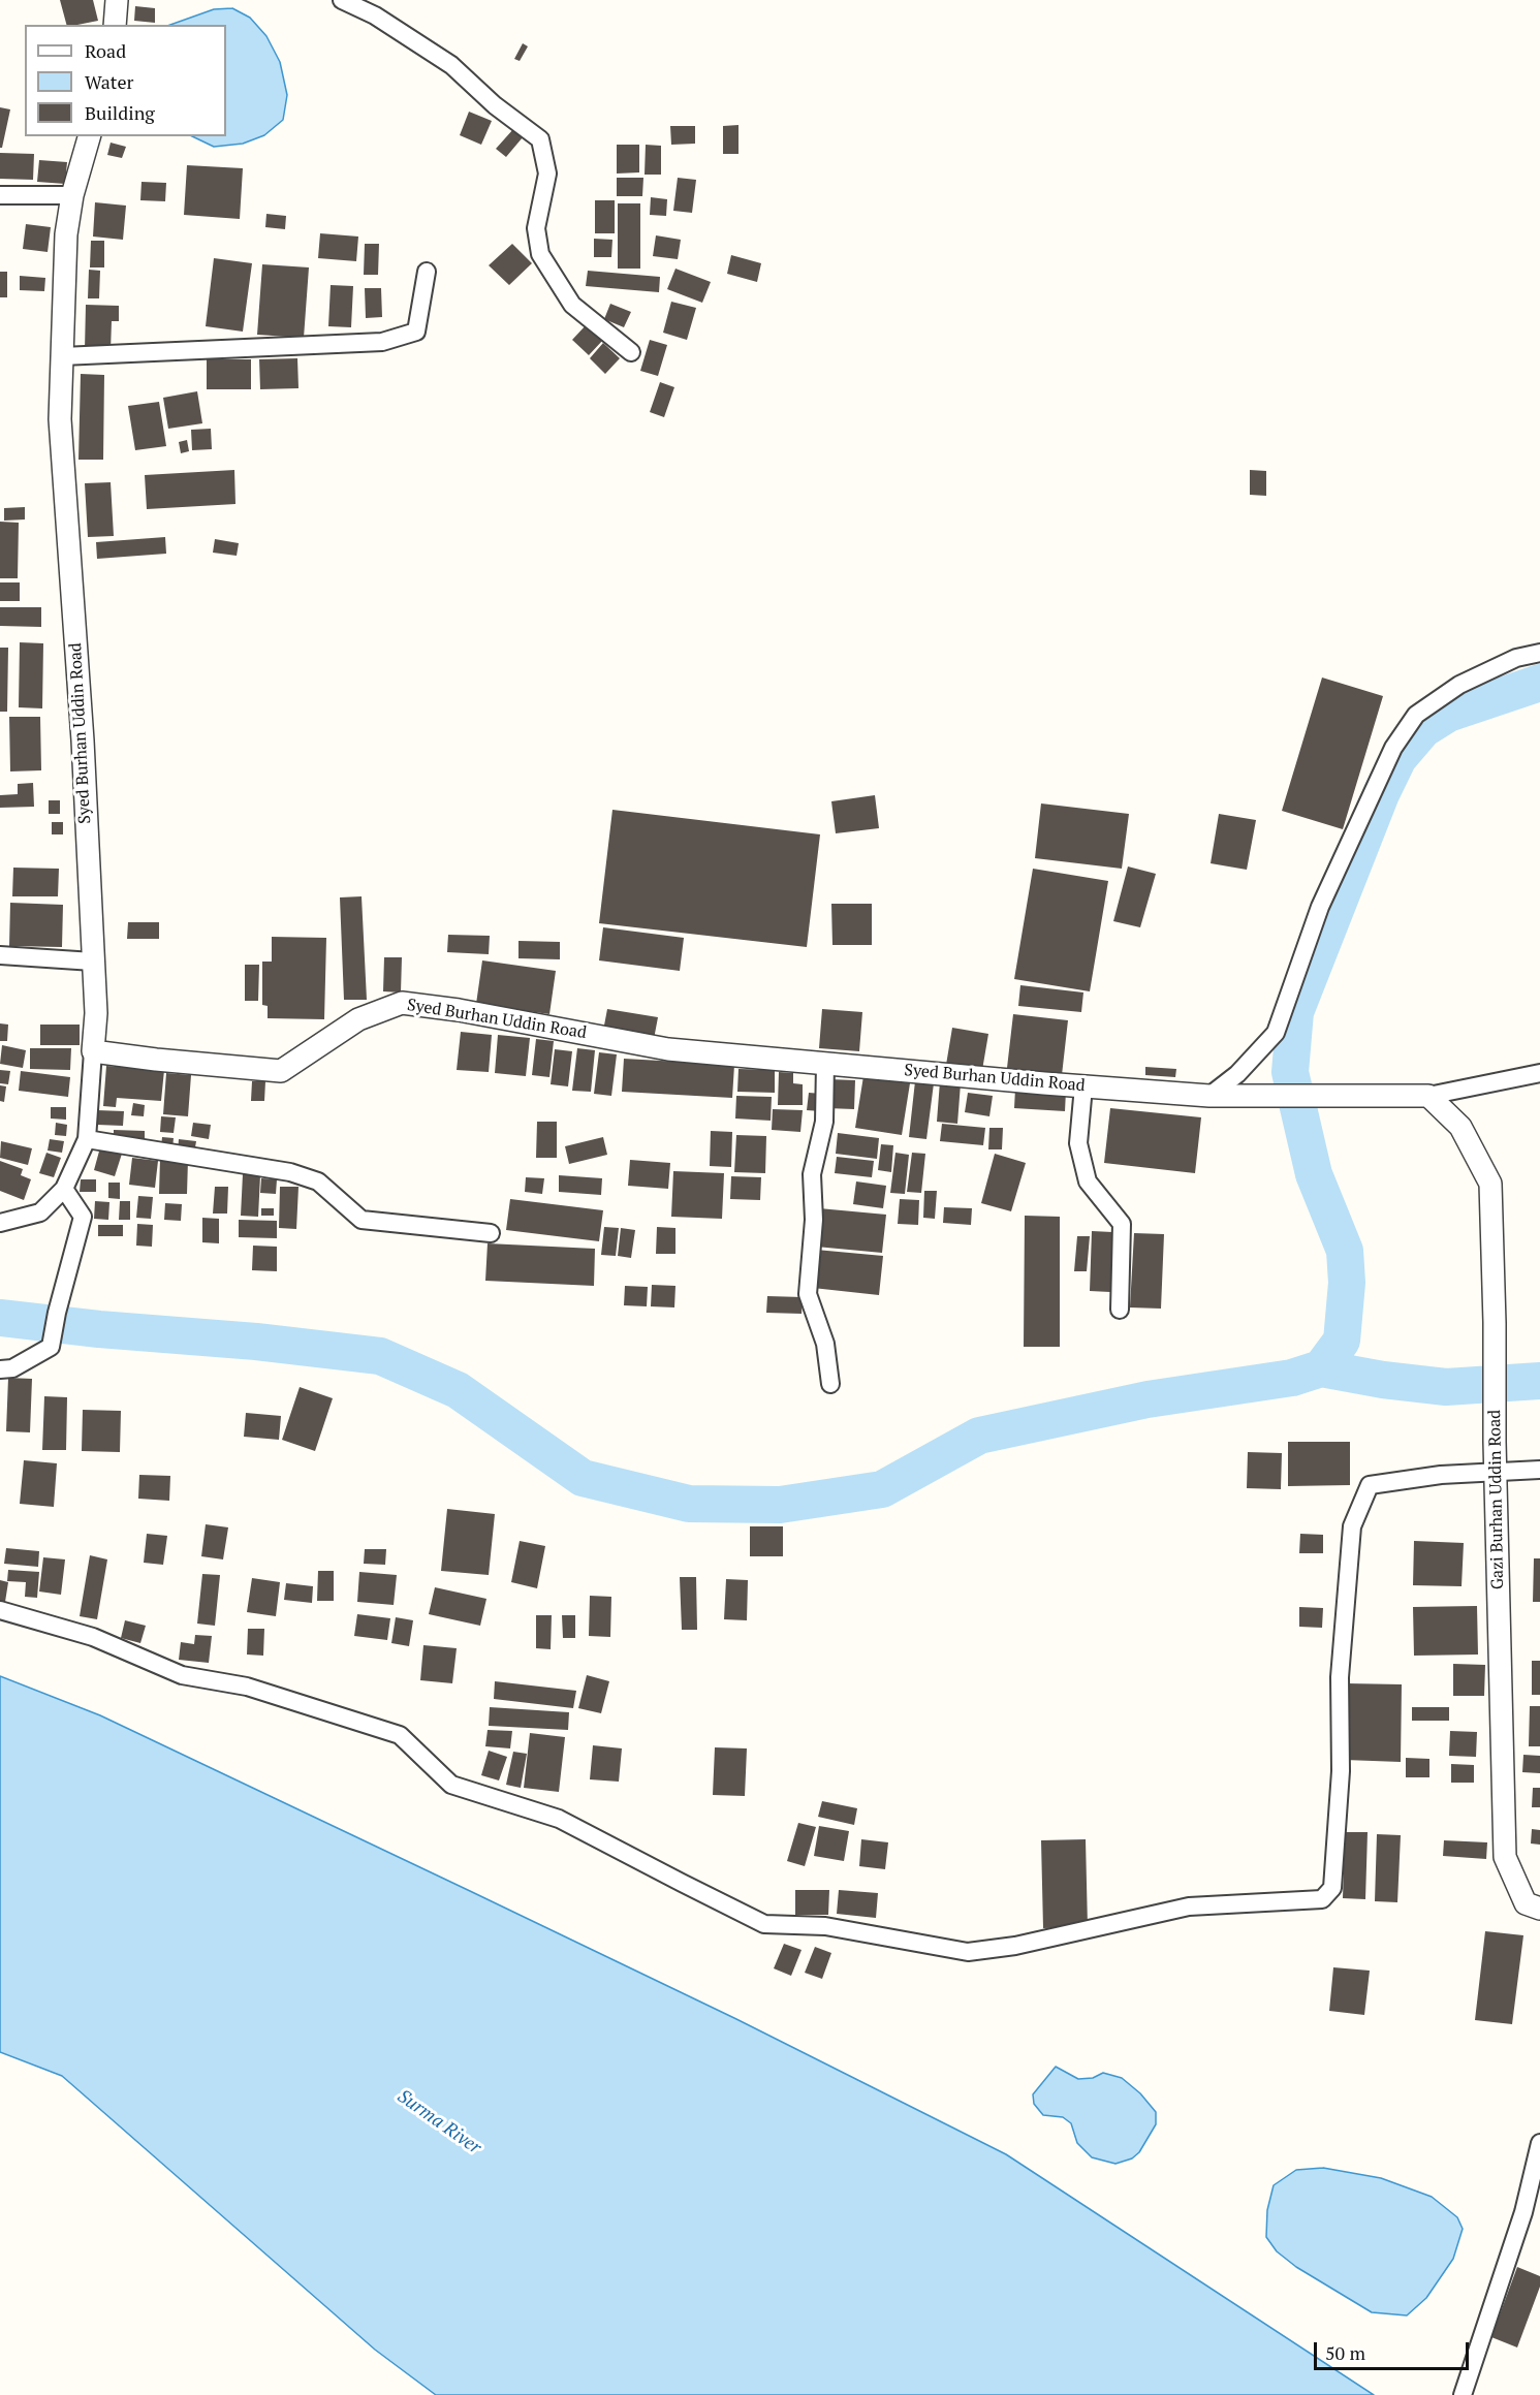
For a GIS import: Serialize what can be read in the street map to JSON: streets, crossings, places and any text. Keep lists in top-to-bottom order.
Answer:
{
  "streets": {
    "street": ["Syed Burhan Uddin Road", "Gazi Burhan Uddin Road"]
  },
  "crossings": [
    ["Syed Burhan Uddin Road", "Gazi Burhan Uddin Road"]
  ],
  "water": ["Surma River"],
  "legend": ["Road", "Water", "Building"],
  "scale_bar": "50 m"
}
